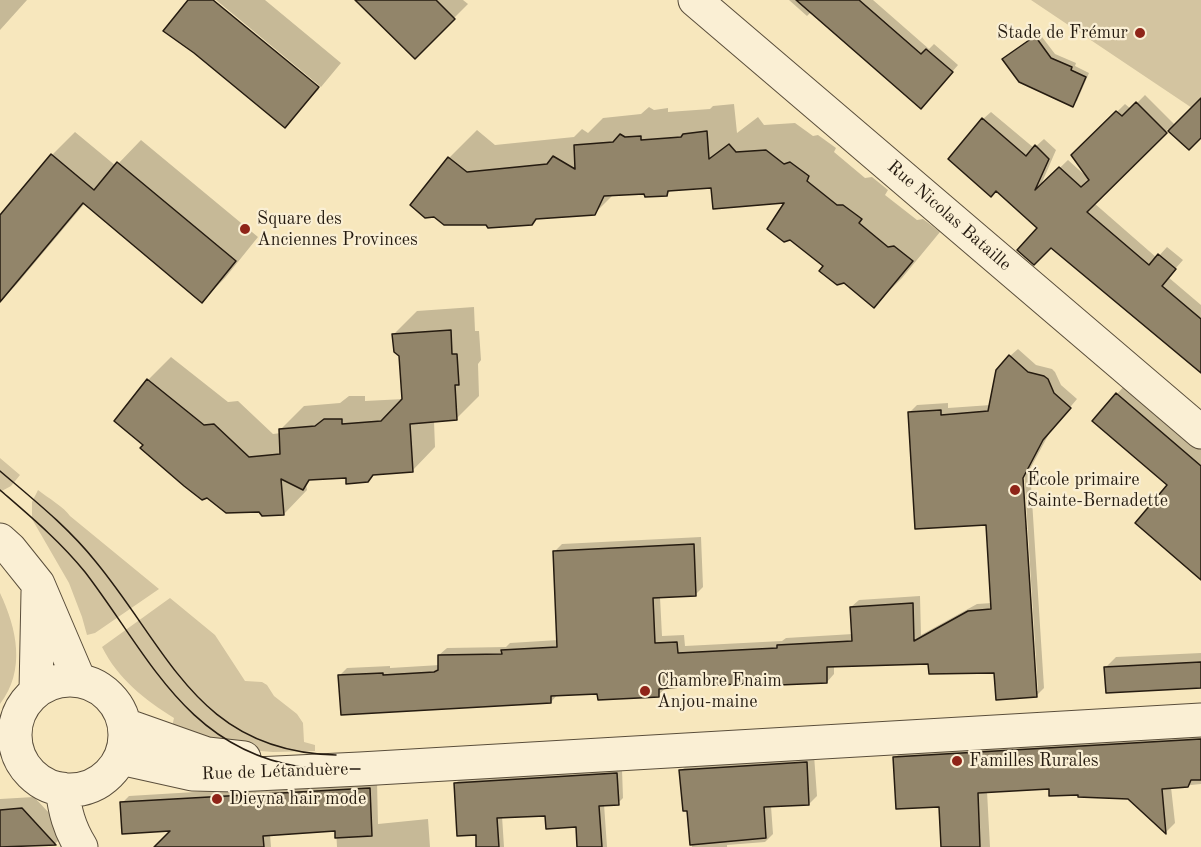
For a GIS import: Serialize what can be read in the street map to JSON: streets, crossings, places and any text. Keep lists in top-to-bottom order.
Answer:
{
  "streets": {
    "street": ["Rue Nicolas Bataille", "Rue de Létanduère"]
  },
  "places": [
    "Stade de Frémur",
    "Square des Anciennes Provinces",
    "École primaire Sainte-Bernadette",
    "Chambre Fnaim Anjou-maine",
    "Familles Rurales",
    "Dieyna hair mode"
  ]
}
